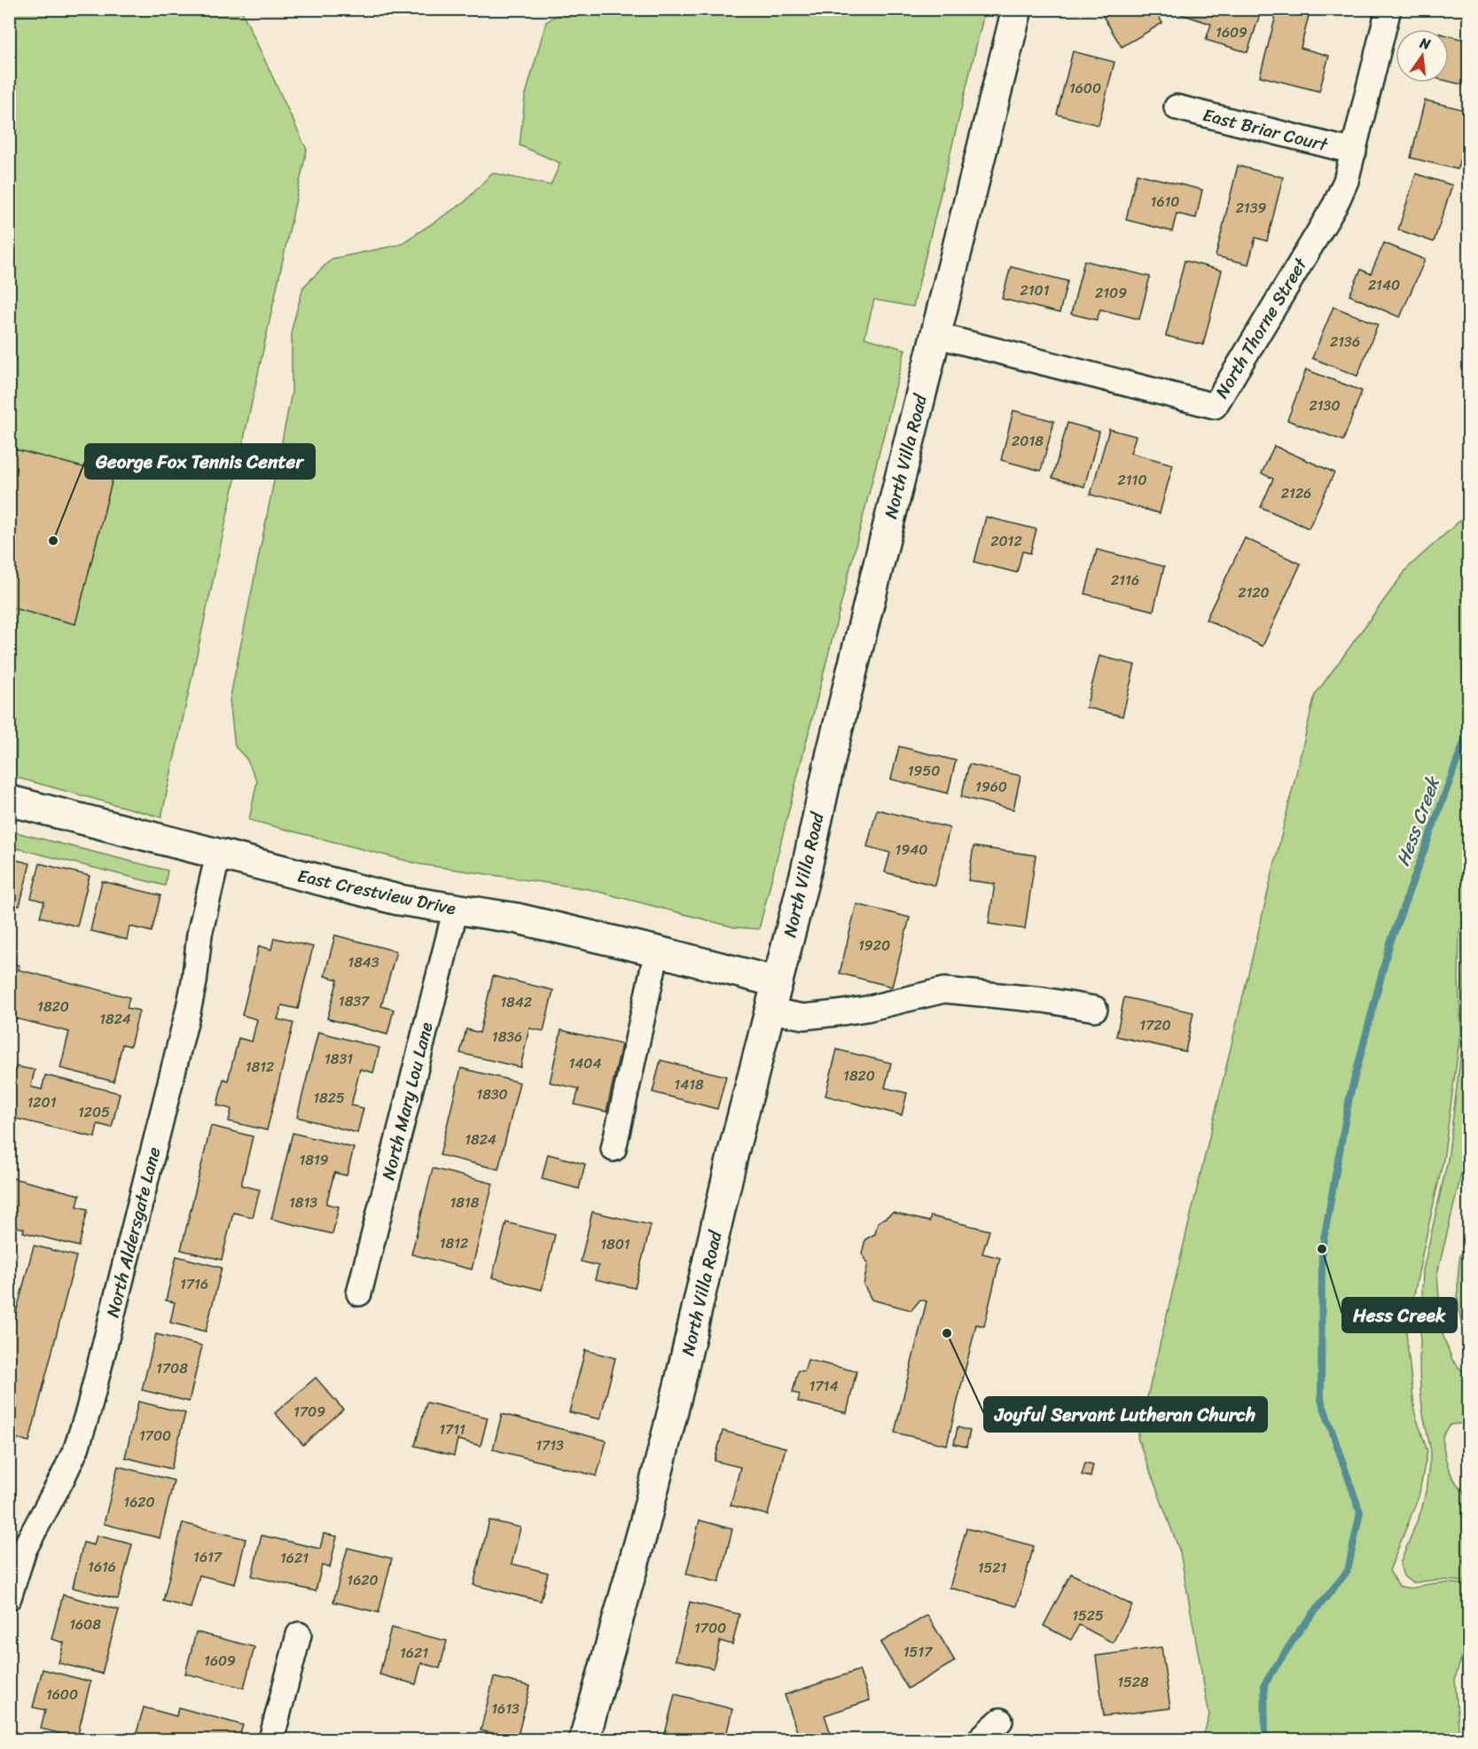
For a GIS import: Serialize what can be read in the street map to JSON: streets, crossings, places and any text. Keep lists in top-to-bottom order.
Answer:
{
  "streets": {
    "main road": ["North Villa Road", "East Crestview Drive"],
    "street": [
      "East Briar Court",
      "North Thorne Street",
      "North Mary Lou Lane",
      "North Aldersgate Lane"
    ]
  },
  "crossings": [
    ["East Briar Court", "North Thorne Street"],
    ["North Thorne Street", "North Villa Road"],
    ["North Villa Road", "East Crestview Drive"],
    ["East Crestview Drive", "North Mary Lou Lane"],
    ["East Crestview Drive", "North Aldersgate Lane"]
  ],
  "water": ["Hess Creek"],
  "places": ["George Fox Tennis Center", "Hess Creek", "Joyful Servant Lutheran Church"],
  "house_numbers": [
    "1609",
    "1600",
    "1610",
    "2139",
    "2140",
    "2101",
    "2109",
    "2136",
    "2130",
    "2018",
    "2110",
    "2126",
    "2012",
    "2116",
    "2120",
    "1950",
    "1960",
    "1940",
    "1920",
    "1843",
    "1837",
    "1842",
    "1820",
    "1824",
    "1720",
    "1836",
    "1831",
    "1404",
    "1812",
    "1820",
    "1418",
    "1830",
    "1825",
    "1201",
    "1205",
    "1824",
    "1819",
    "1813",
    "1818",
    "1812",
    "1801",
    "1716",
    "1708",
    "1714",
    "1709",
    "1711",
    "1700",
    "1713",
    "1620",
    "1617",
    "1621",
    "1616",
    "1521",
    "1620",
    "1525",
    "1608",
    "1700",
    "1517",
    "1621",
    "1609",
    "1528",
    "1600",
    "1613"
  ],
  "north": "top"
}
